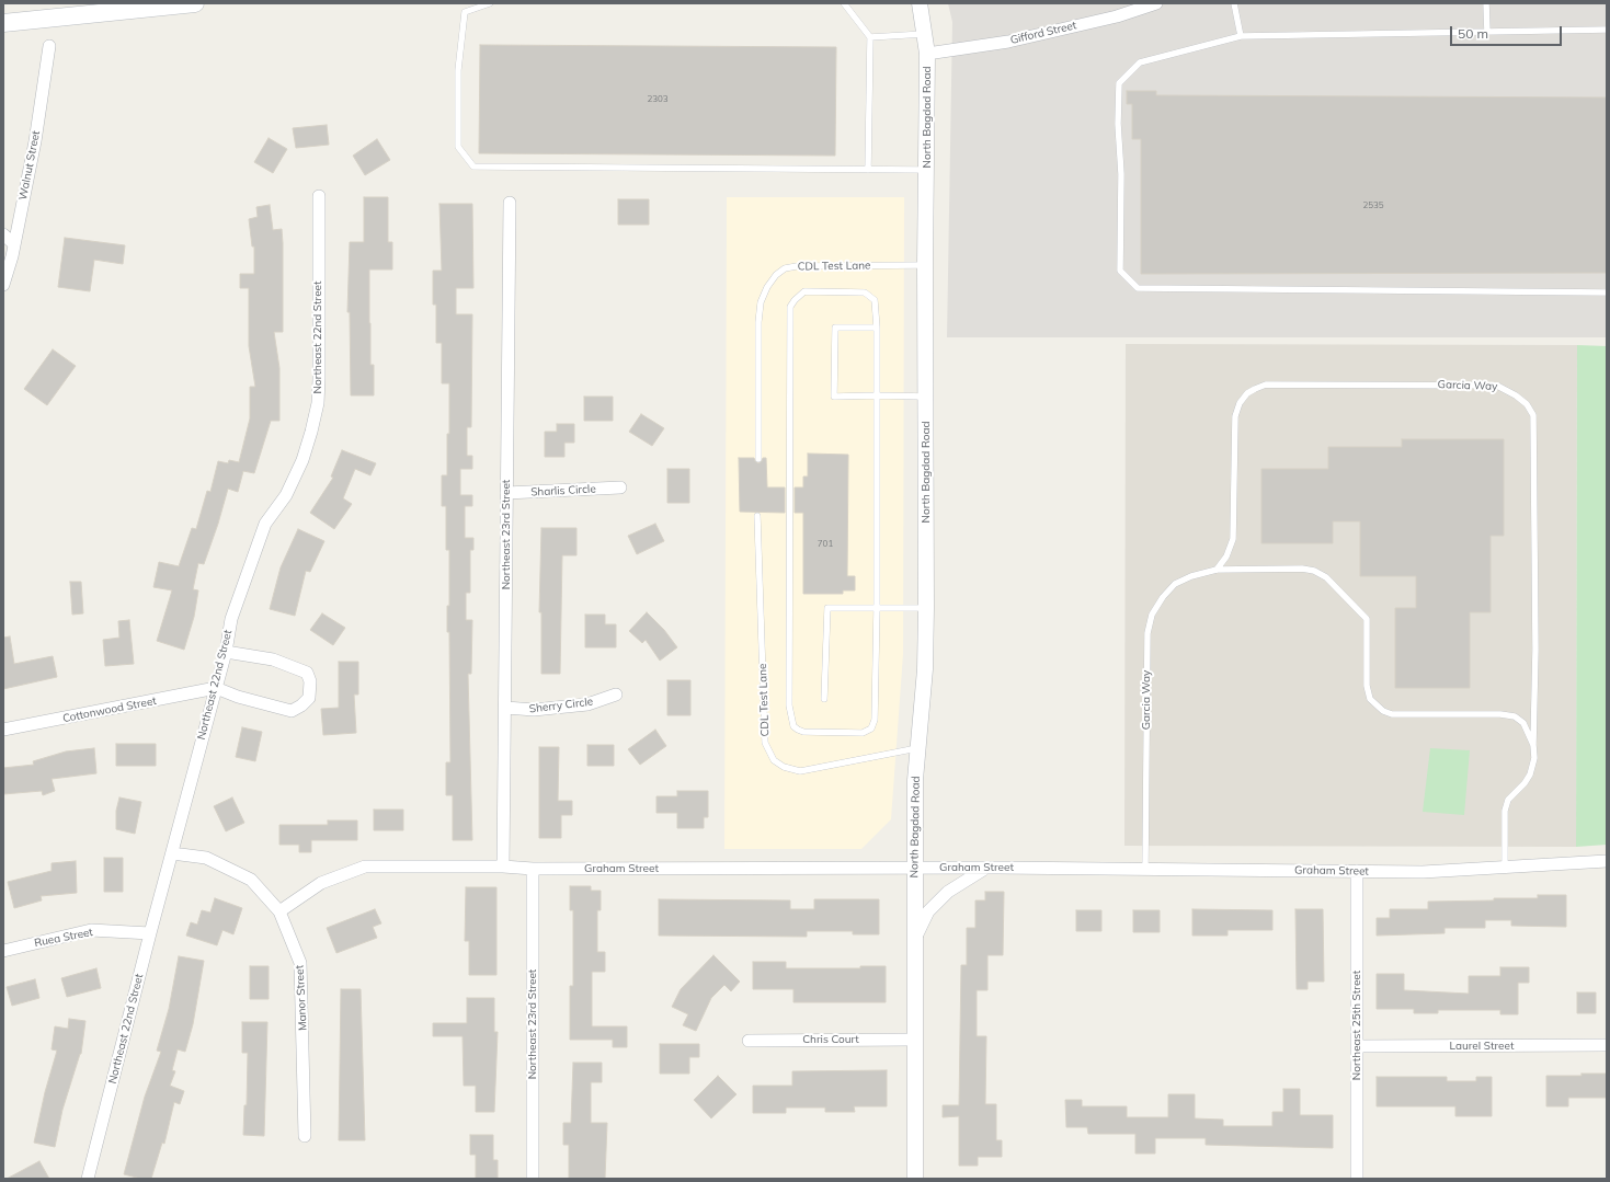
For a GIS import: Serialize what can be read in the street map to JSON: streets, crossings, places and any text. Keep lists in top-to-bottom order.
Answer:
{
  "streets": {
    "street": [
      "Gifford Street",
      "North Bagdad Road",
      "Walnut Street",
      "Northeast 22nd Street",
      "Sharlis Circle",
      "Northeast 23rd Street",
      "Sherry Circle",
      "Cottonwood Street",
      "Graham Street",
      "Ruea Street",
      "Manor Street",
      "Northeast 25th Street",
      "Chris Court",
      "Laurel Street"
    ],
    "lane": ["CDL Test Lane", "Garcia Way"]
  },
  "crossings": [
    ["Gifford Street", "North Bagdad Road"],
    ["North Bagdad Road", "CDL Test Lane"],
    ["North Bagdad Road", "Graham Street"],
    ["North Bagdad Road", "Chris Court"],
    ["Northeast 22nd Street", "Cottonwood Street"],
    ["Northeast 22nd Street", "Ruea Street"],
    ["Northeast 22nd Street", "Manor Street"],
    ["Garcia Way", "Graham Street"],
    ["Sharlis Circle", "Northeast 23rd Street"],
    ["Northeast 23rd Street", "Sherry Circle"],
    ["Northeast 23rd Street", "Graham Street"],
    ["Graham Street", "Manor Street"],
    ["Graham Street", "Northeast 25th Street"],
    ["Northeast 25th Street", "Laurel Street"]
  ],
  "house_numbers": ["2303", "2535", "701"],
  "scale_bar": "50 m"
}
